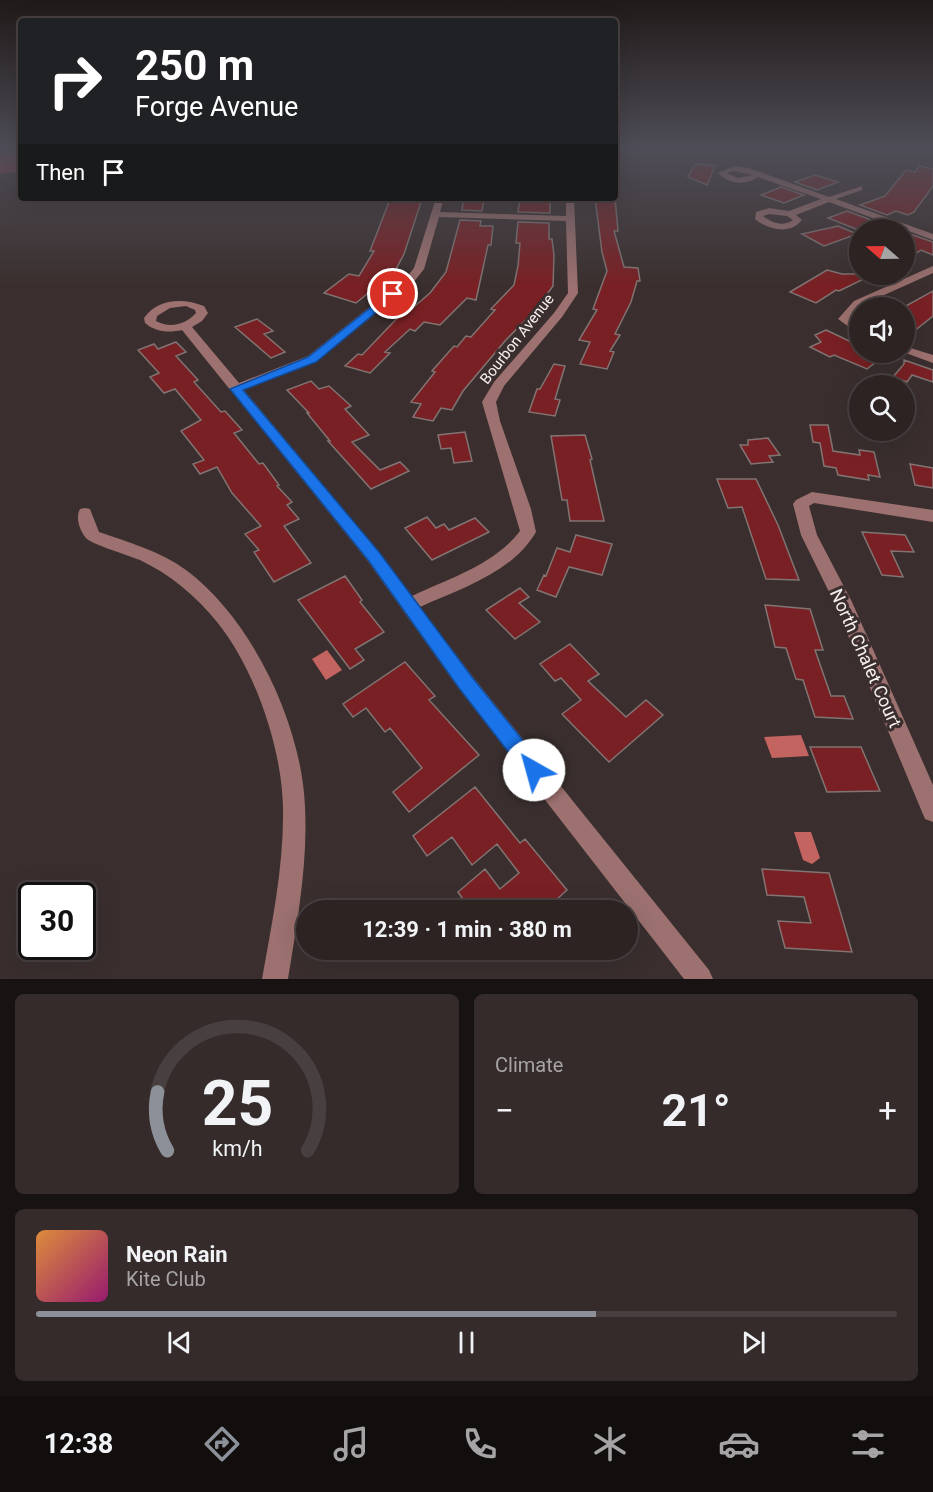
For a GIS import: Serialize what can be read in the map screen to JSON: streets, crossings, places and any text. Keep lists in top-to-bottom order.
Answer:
{
  "streets": {
    "street": ["Bourbon Avenue", "North Chalet Court"]
  },
  "north": "left",
  "page": {
    "turn": ["250 m", "Forge Avenue"],
    "then": "Then",
    "limit": "30",
    "trip": "12:39 · 1 min · 380 m",
    "tile": "Climate",
    "heat": ["−", "21°", "+"],
    "song": ["Neon Rain", "Kite Club"],
    "tabs": "12:38",
    "gauge": ["25", "km/h"]
  }
}
